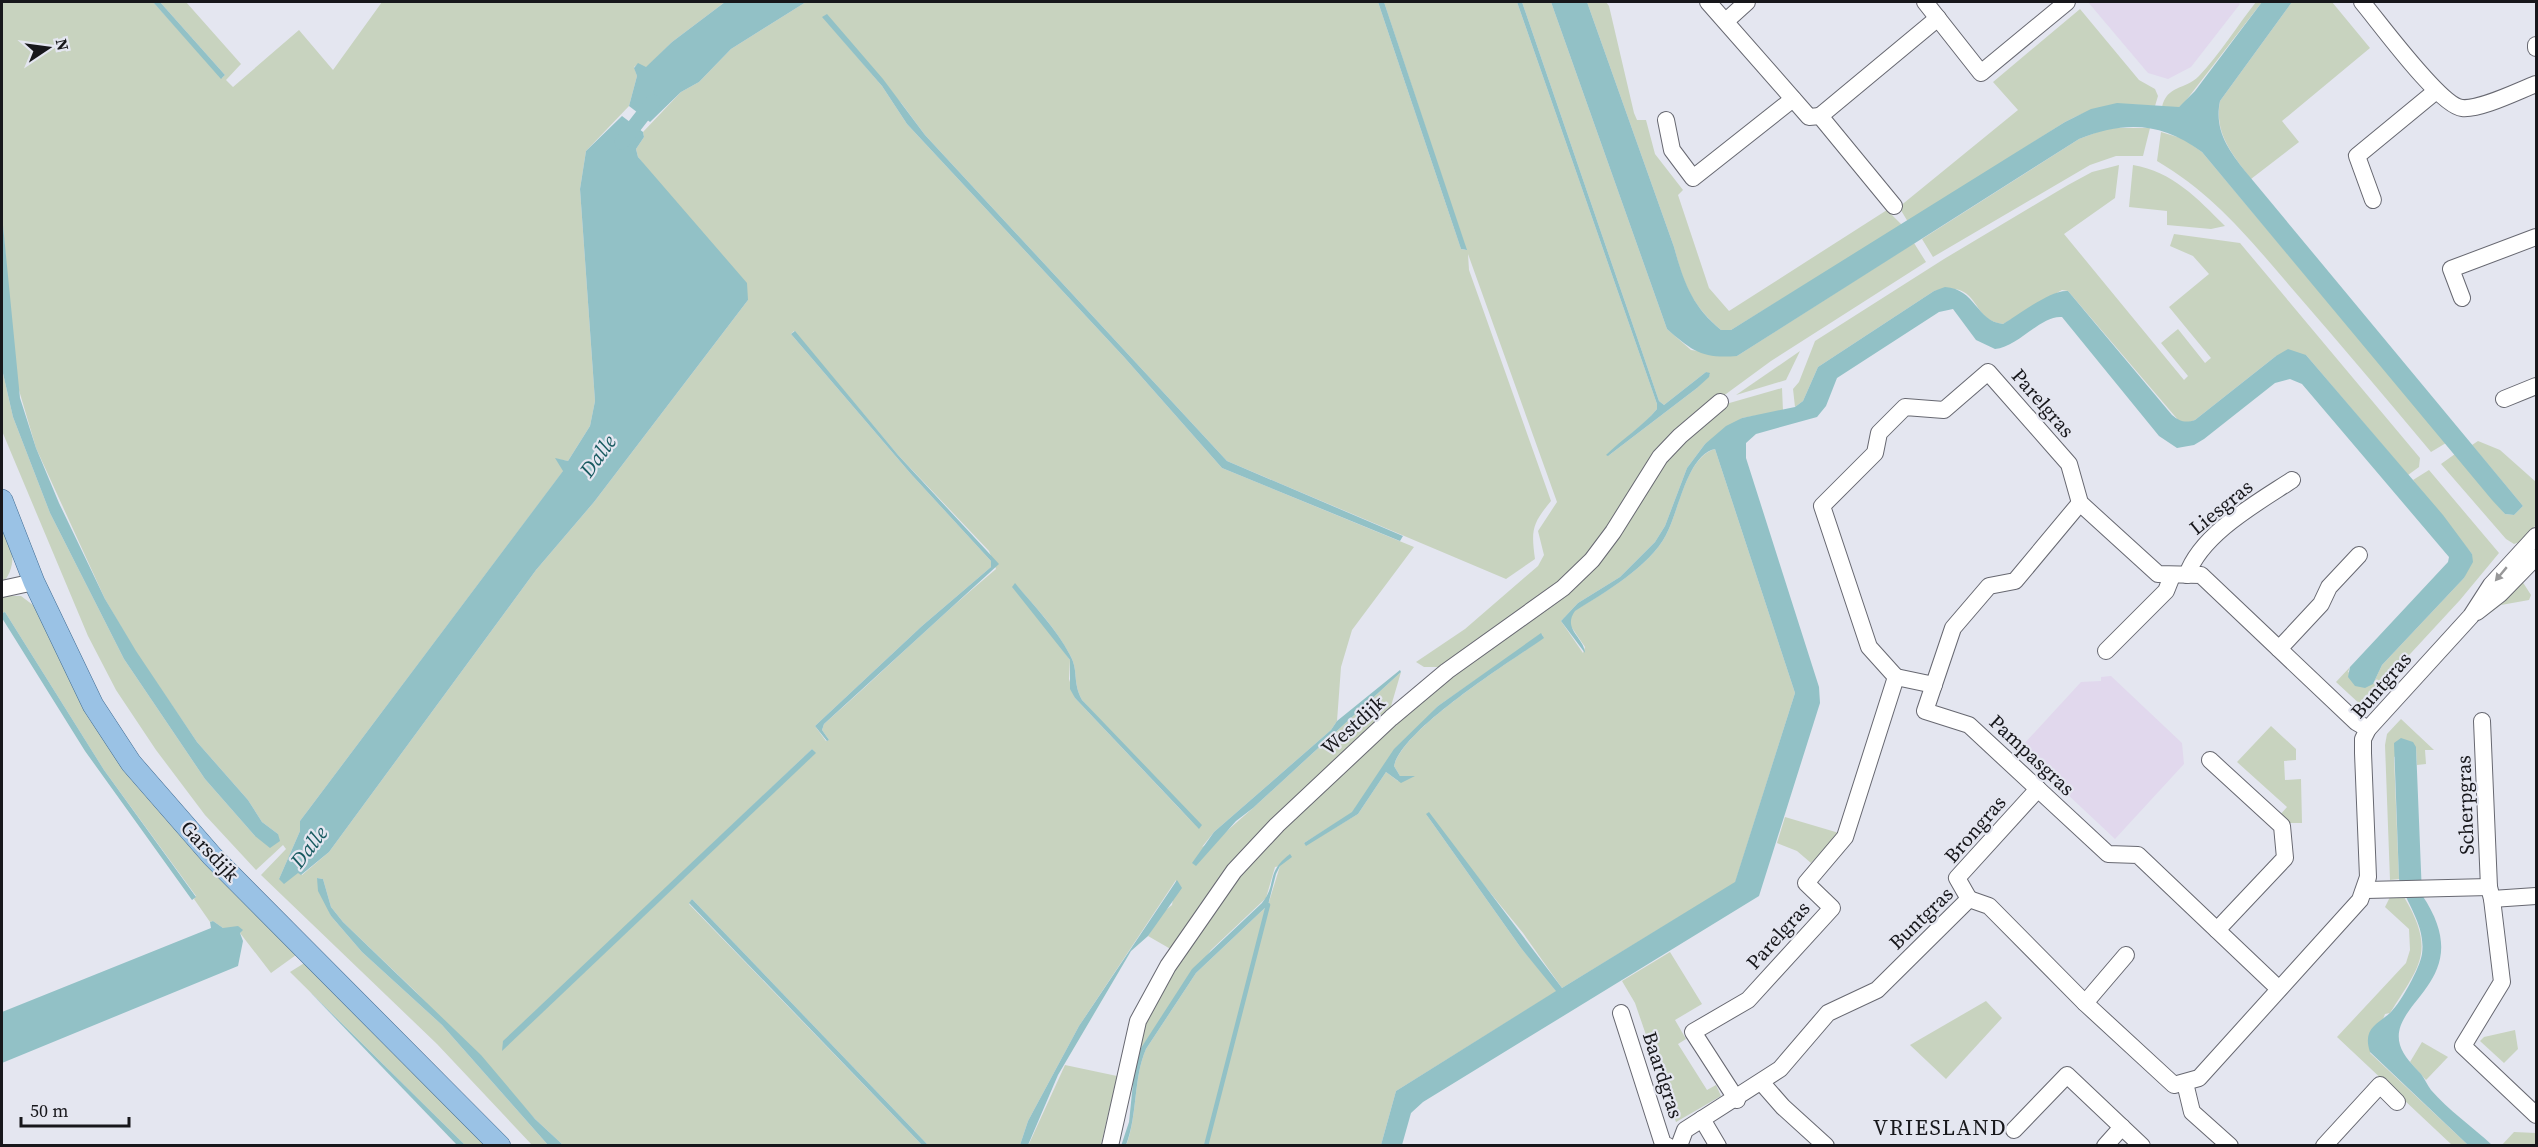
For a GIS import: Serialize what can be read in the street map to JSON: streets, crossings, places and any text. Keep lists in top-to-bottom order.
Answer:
{
  "streets": {
    "main road": ["Garsdijk"],
    "street": [
      "Parelgras",
      "Liesgras",
      "Buntgras",
      "Westdijk",
      "Pampasgras",
      "Scherpgras",
      "Brongras",
      "Baardgras"
    ]
  },
  "crossings": [
    ["Parelgras", "Buntgras"],
    ["Parelgras", "Pampasgras"],
    ["Buntgras", "Brongras"],
    ["Buntgras", "Baardgras"],
    ["Pampasgras", "Brongras"]
  ],
  "districts": ["VRIESLAND"],
  "water": ["Dalle"],
  "scale_bar": "50 m",
  "north": "right"
}
